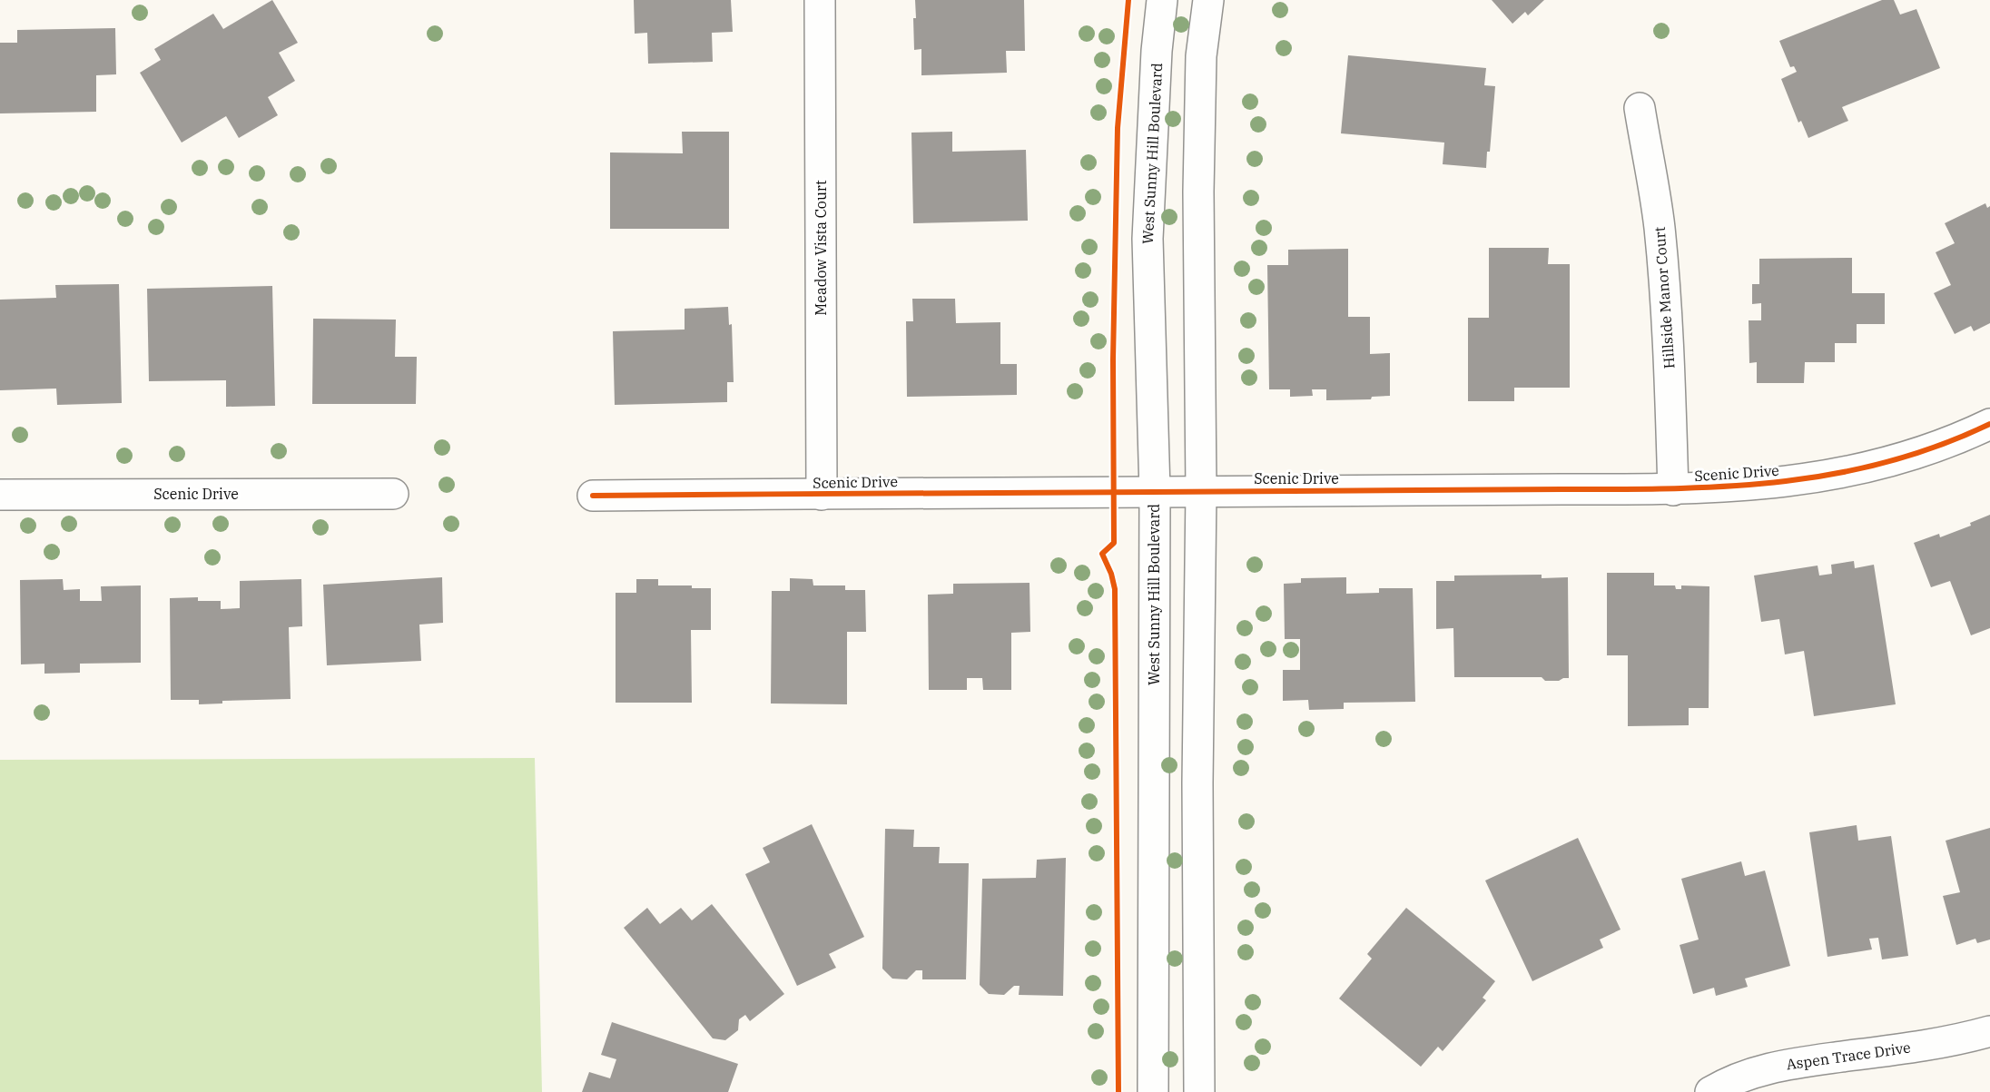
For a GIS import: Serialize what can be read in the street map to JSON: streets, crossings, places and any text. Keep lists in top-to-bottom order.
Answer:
{
  "streets": {
    "street": [
      "West Sunny Hill Boulevard",
      "Meadow Vista Court",
      "Hillside Manor Court",
      "Scenic Drive",
      "Aspen Trace Drive"
    ]
  },
  "crossings": [
    ["West Sunny Hill Boulevard", "Scenic Drive"],
    ["Meadow Vista Court", "Scenic Drive"],
    ["Hillside Manor Court", "Scenic Drive"]
  ]
}
